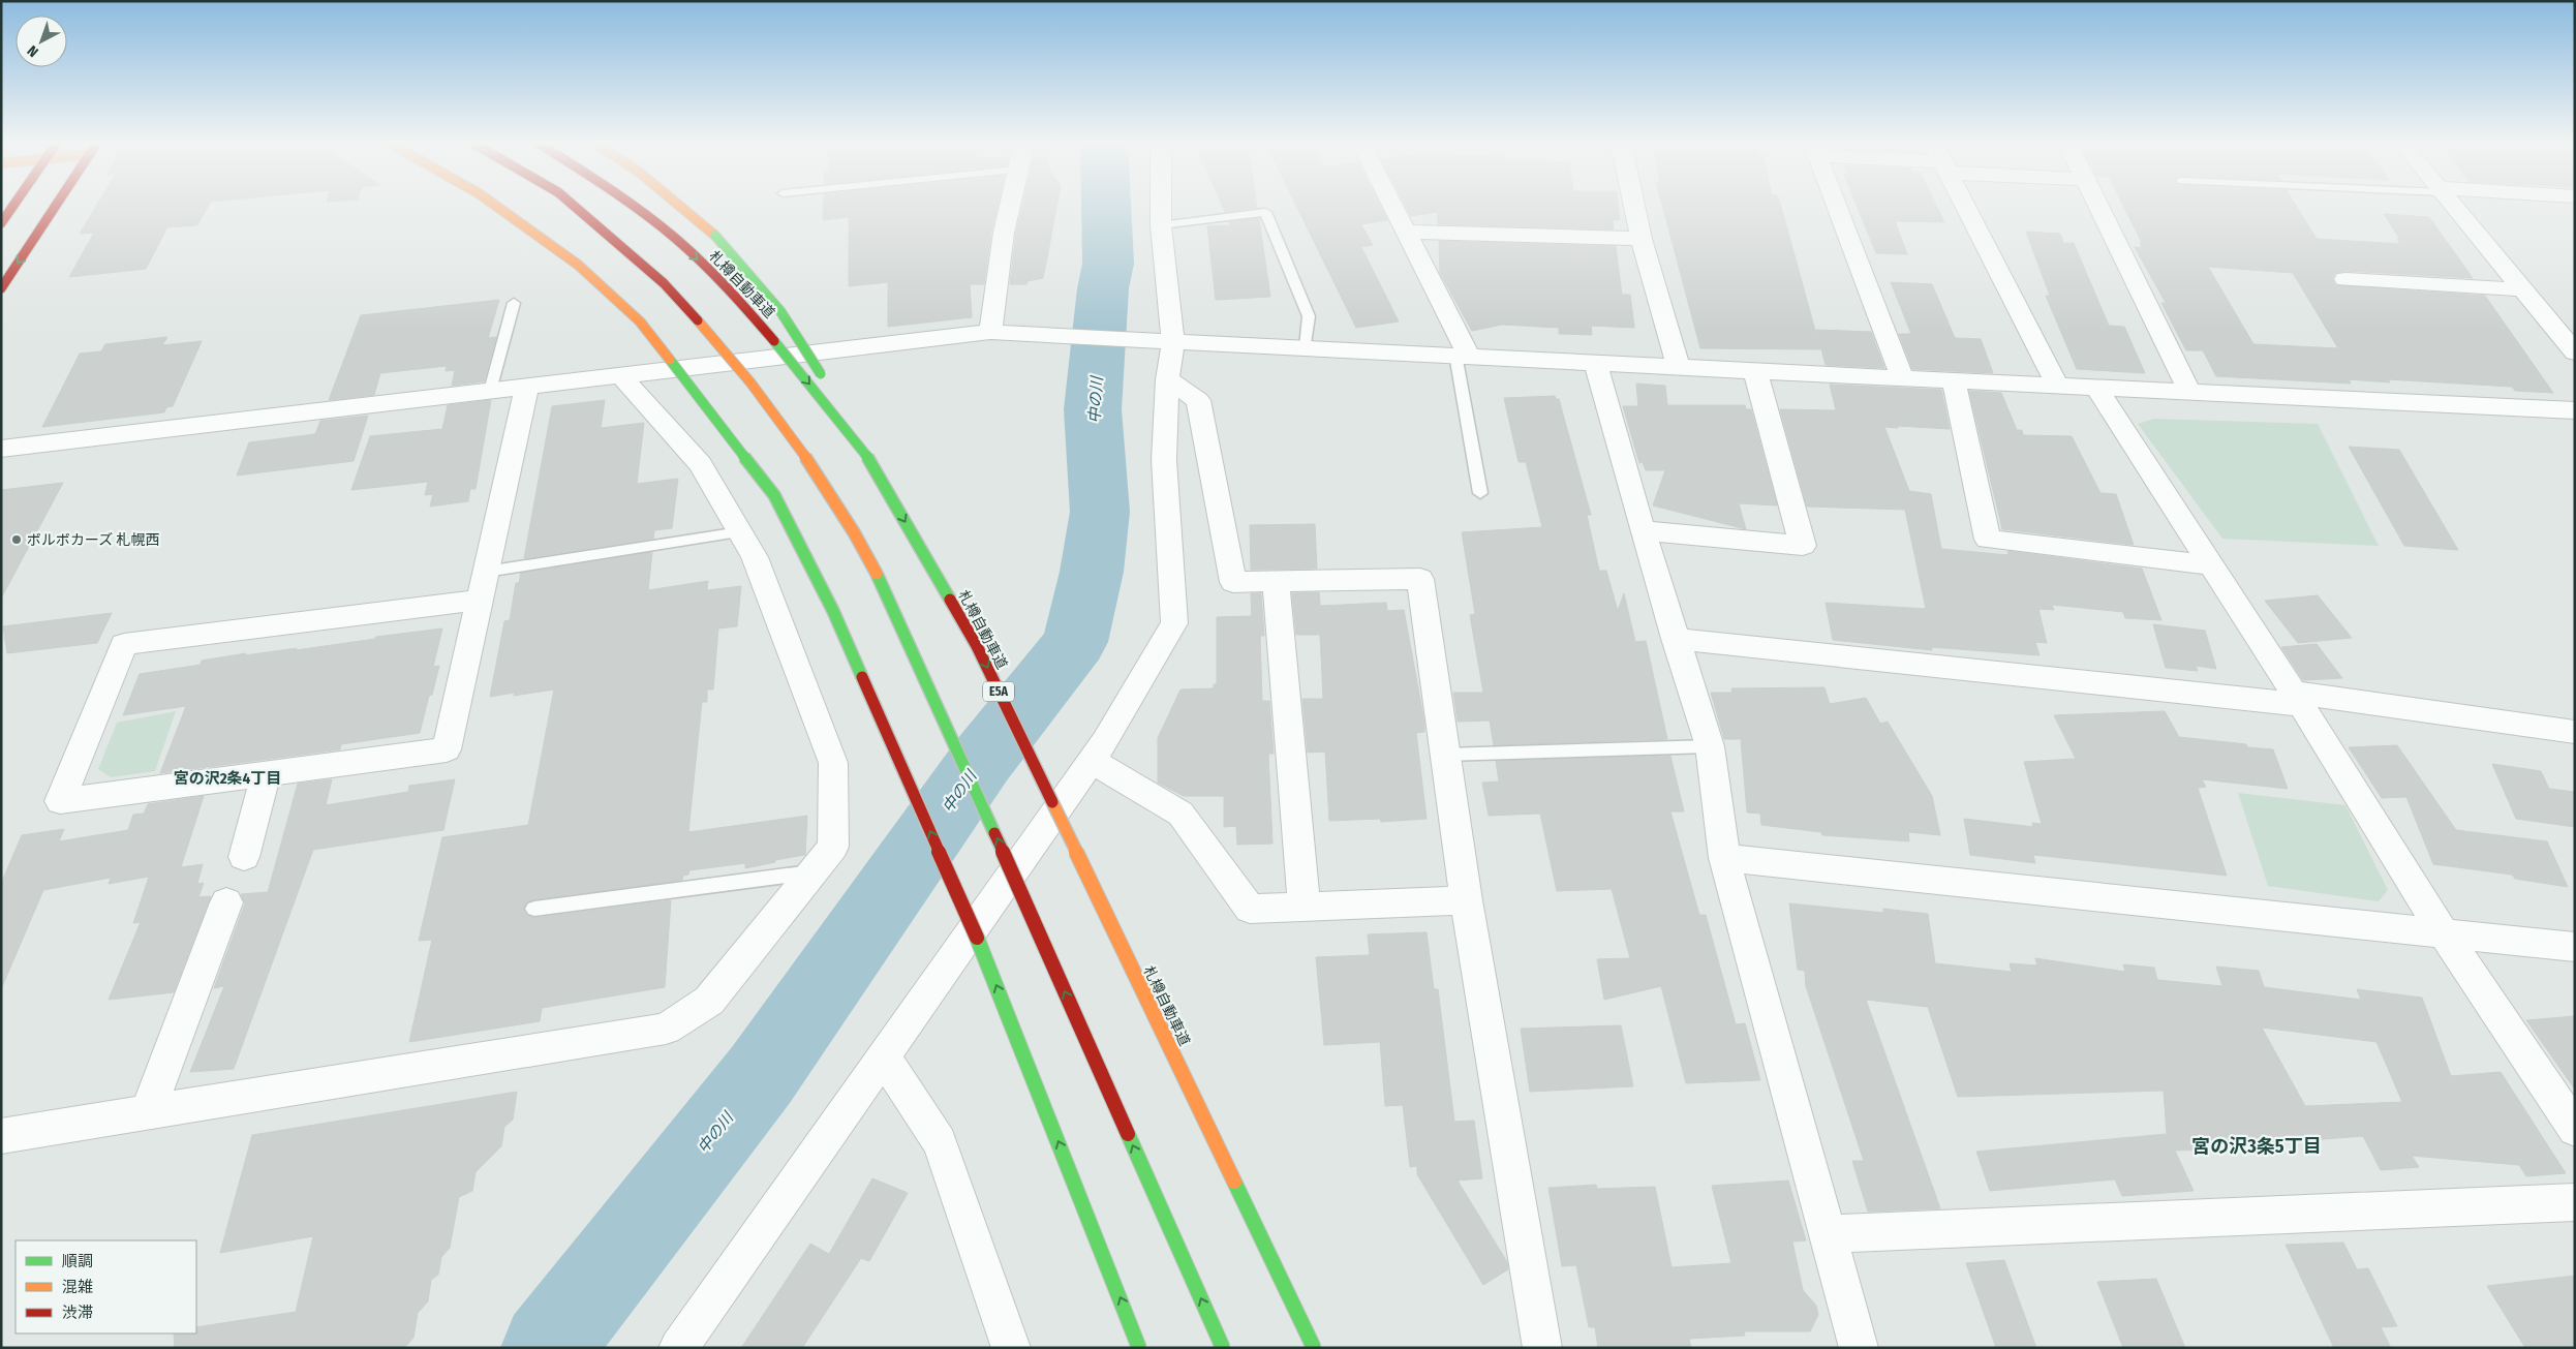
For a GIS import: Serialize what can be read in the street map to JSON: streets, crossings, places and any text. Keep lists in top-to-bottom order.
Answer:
{
  "streets": {
    "main road": ["札樽自動車道", "E5A"]
  },
  "districts": ["宮の沢2条4丁目", "宮の沢3条5丁目"],
  "water": ["中の川"],
  "places": ["ボルボカーズ 札幌西"],
  "legend": ["順調", "混雑", "渋滞"],
  "north": "bottom left"
}
